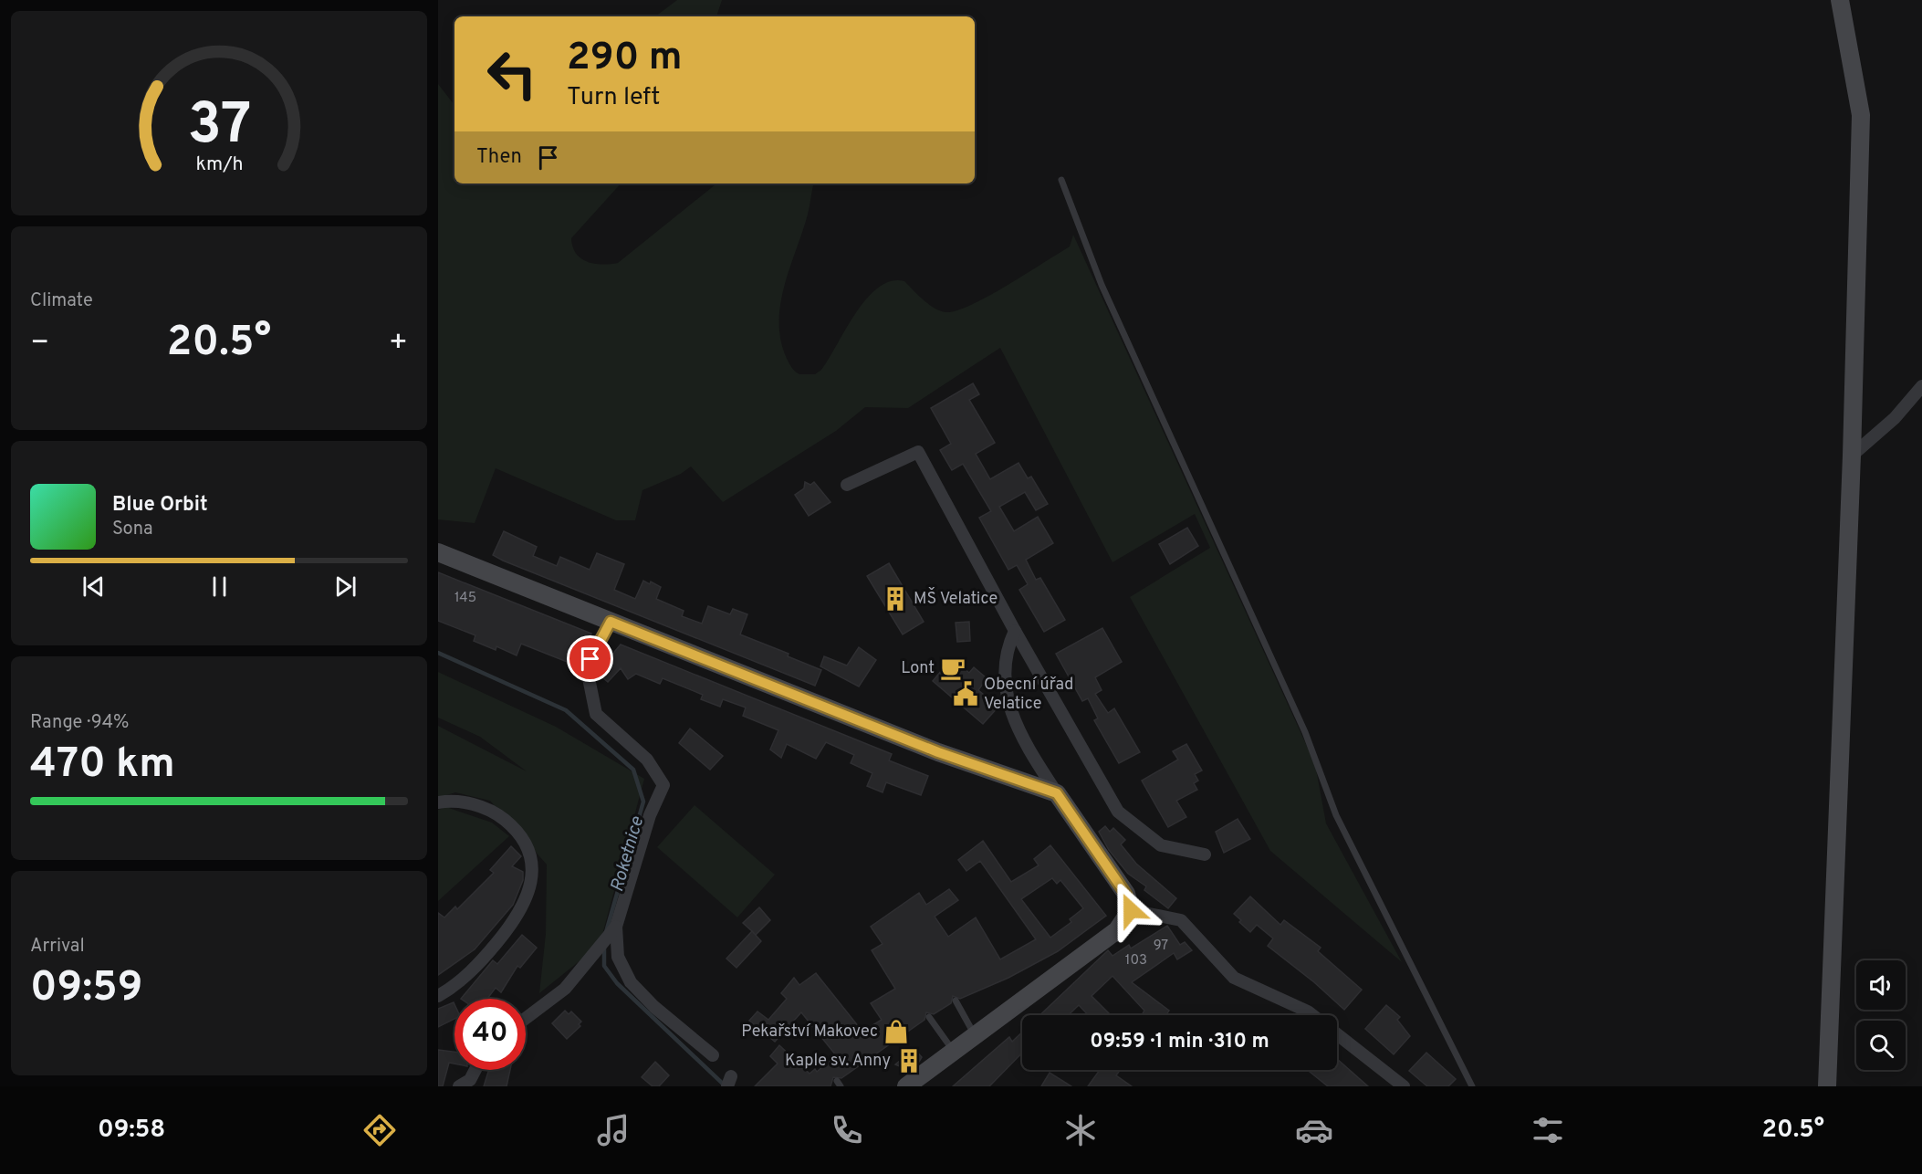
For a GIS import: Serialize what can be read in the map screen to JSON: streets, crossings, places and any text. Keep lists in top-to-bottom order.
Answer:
{
  "water": ["Roketnice"],
  "places": {
    "building": ["MŠ Velatice", "Kaple sv. Anny"],
    "cafe": ["Lont"],
    "public building": ["Obecní úřad Velatice"],
    "shop": ["Pekařství Makovec"]
  },
  "house_numbers": ["145", "97", "103"],
  "page": {
    "turn": ["290 m", "Turn left"],
    "then": "Then",
    "tile": [
      "Climate",
      ["Range · 94%", "470 km"],
      ["Arrival", "09:59"]
    ],
    "heat": ["−", "20.5°", "+"],
    "song": ["Blue Orbit", "Sona"],
    "limit": "40",
    "trip": "09:59 · 1 min · 310 m",
    "tabs": ["09:58", "20.5°"],
    "gauge": ["37", "km/h"]
  }
}
